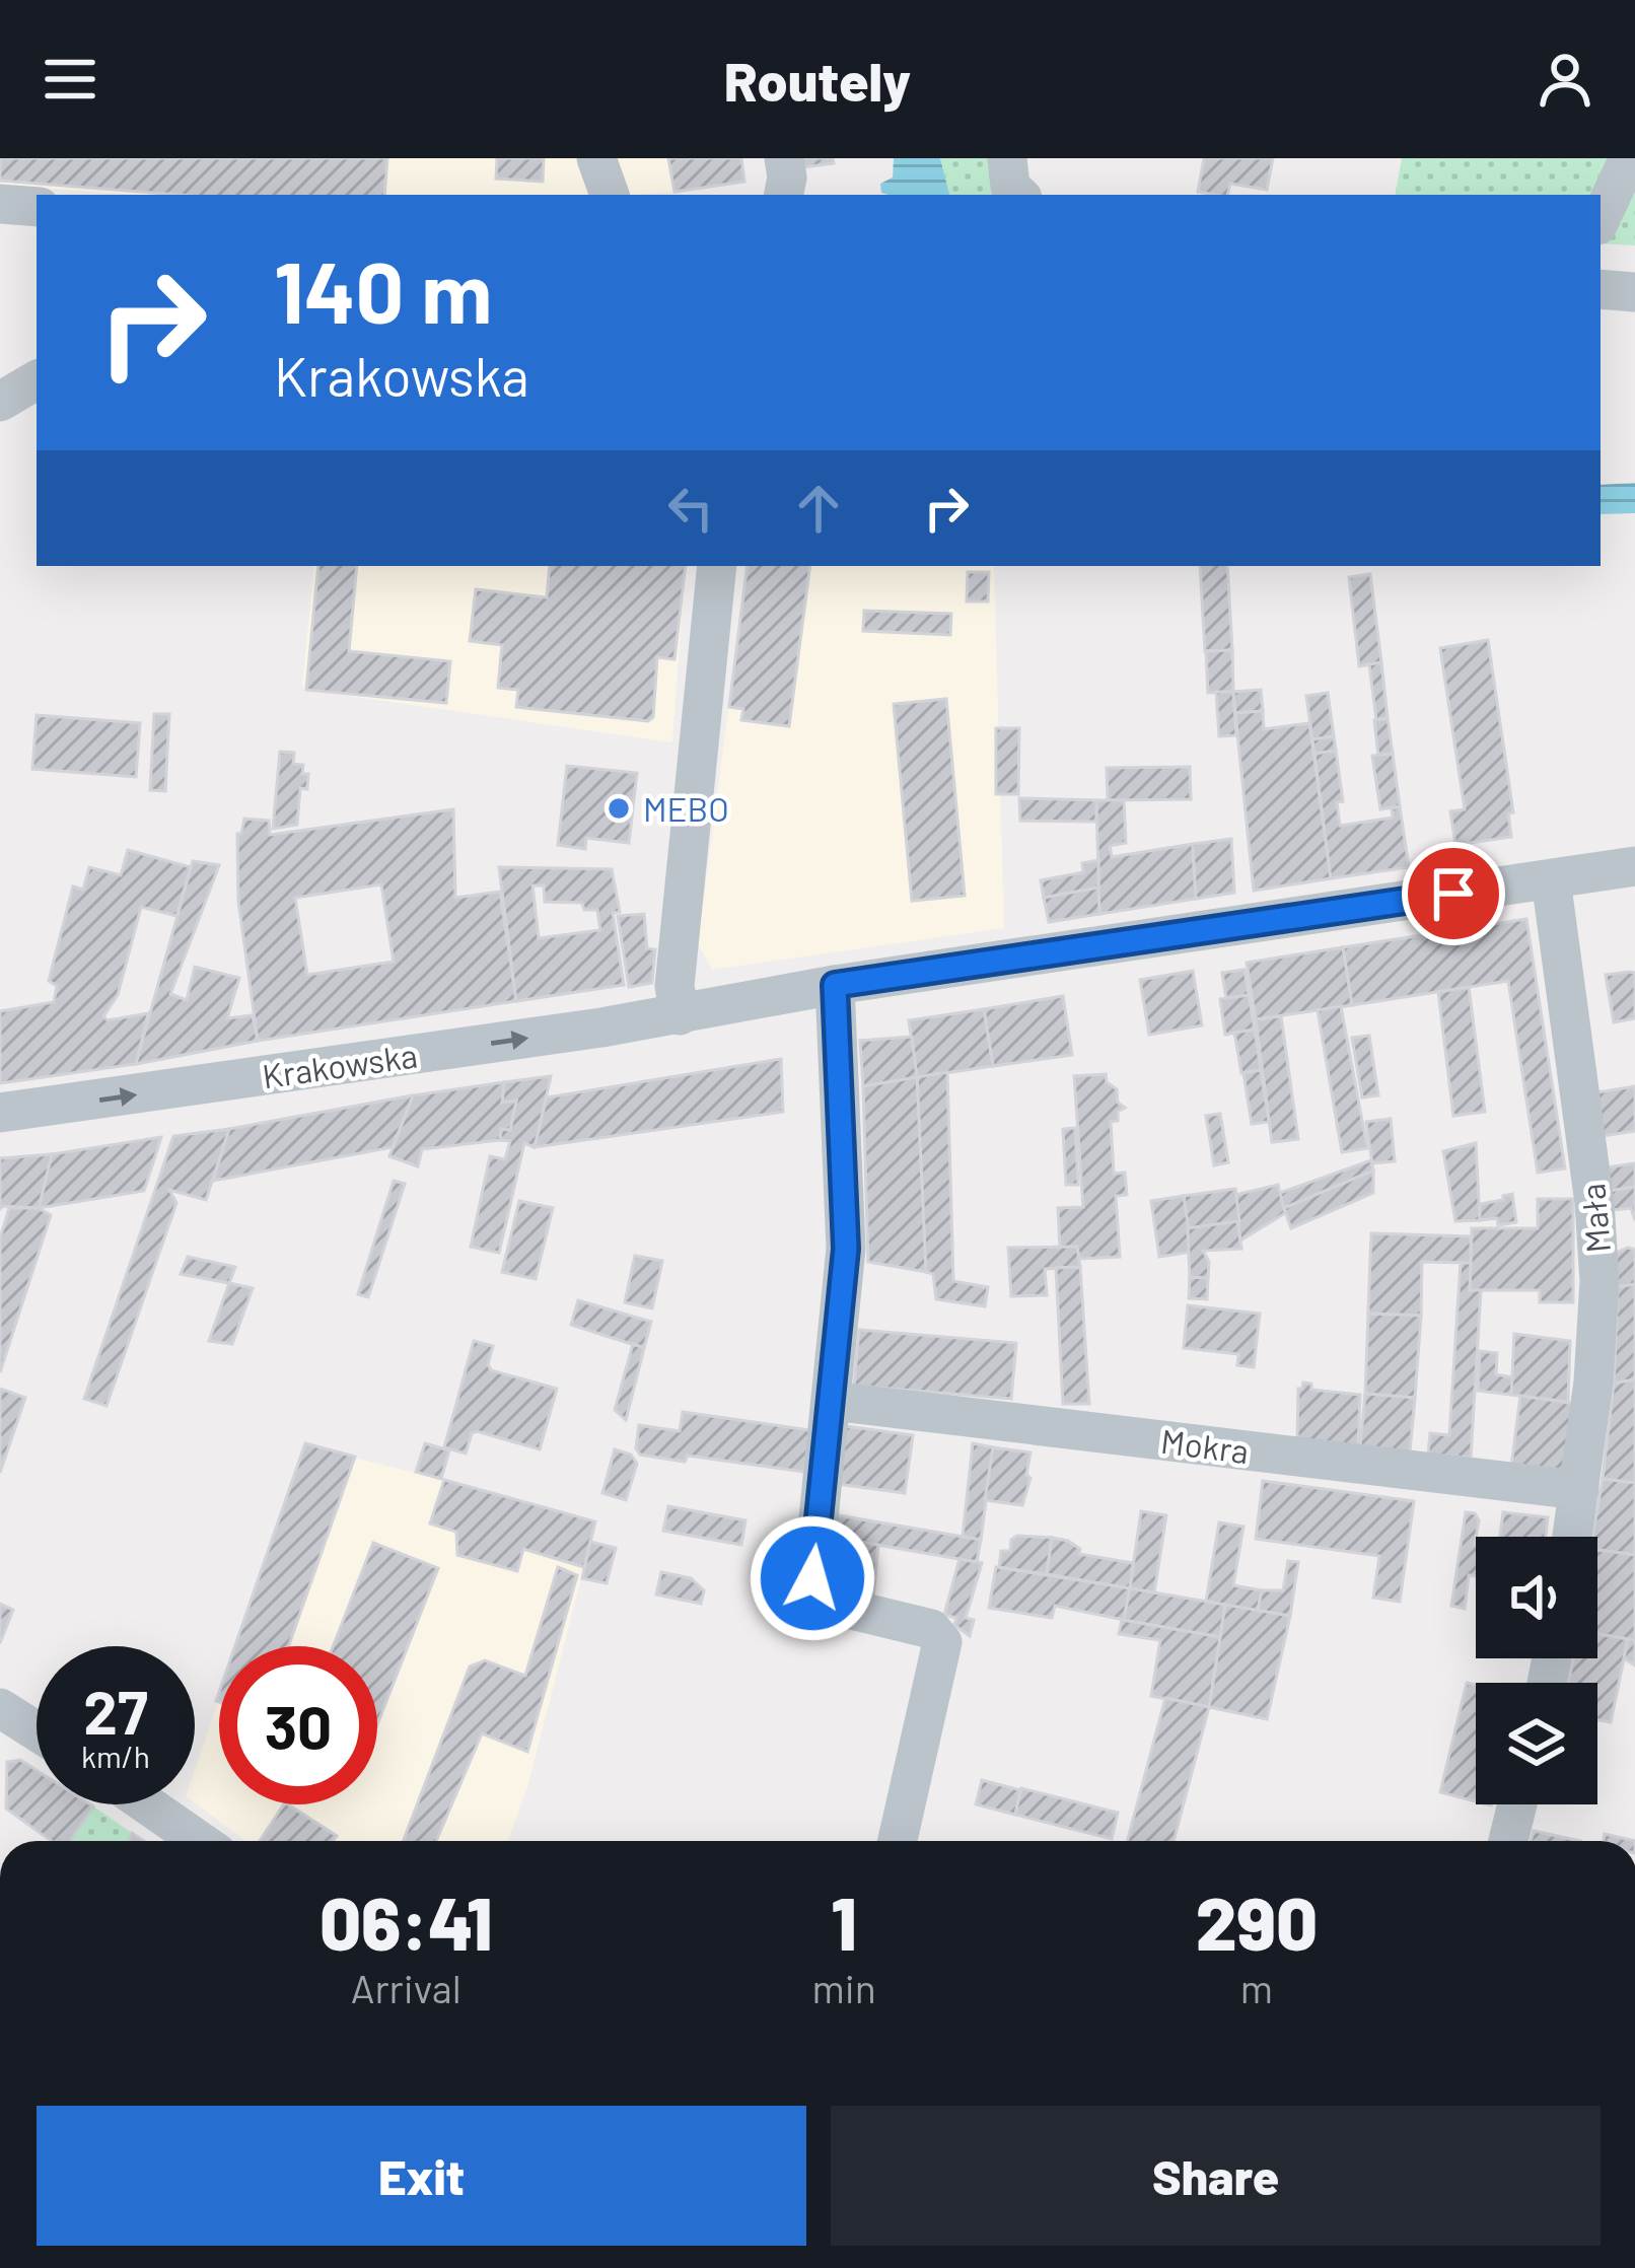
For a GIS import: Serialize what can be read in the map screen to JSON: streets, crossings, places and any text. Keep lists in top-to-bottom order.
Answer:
{
  "streets": {
    "street": ["Krakowska", "Mała", "Mokra"]
  },
  "crossings": [
    ["Krakowska", "Mała"],
    ["Mała", "Mokra"]
  ],
  "one_way": ["Krakowska"],
  "places": ["MEBO"],
  "page": {
    "header": "Routely",
    "turn": ["140 m", "Krakowska"],
    "speed": "27 km/h",
    "limit": "30",
    "eta": [
      "06:41",
      "Arrival",
      "1",
      "min",
      "290",
      "m"
    ],
    "buttons": ["Exit", "Share"]
  }
}
